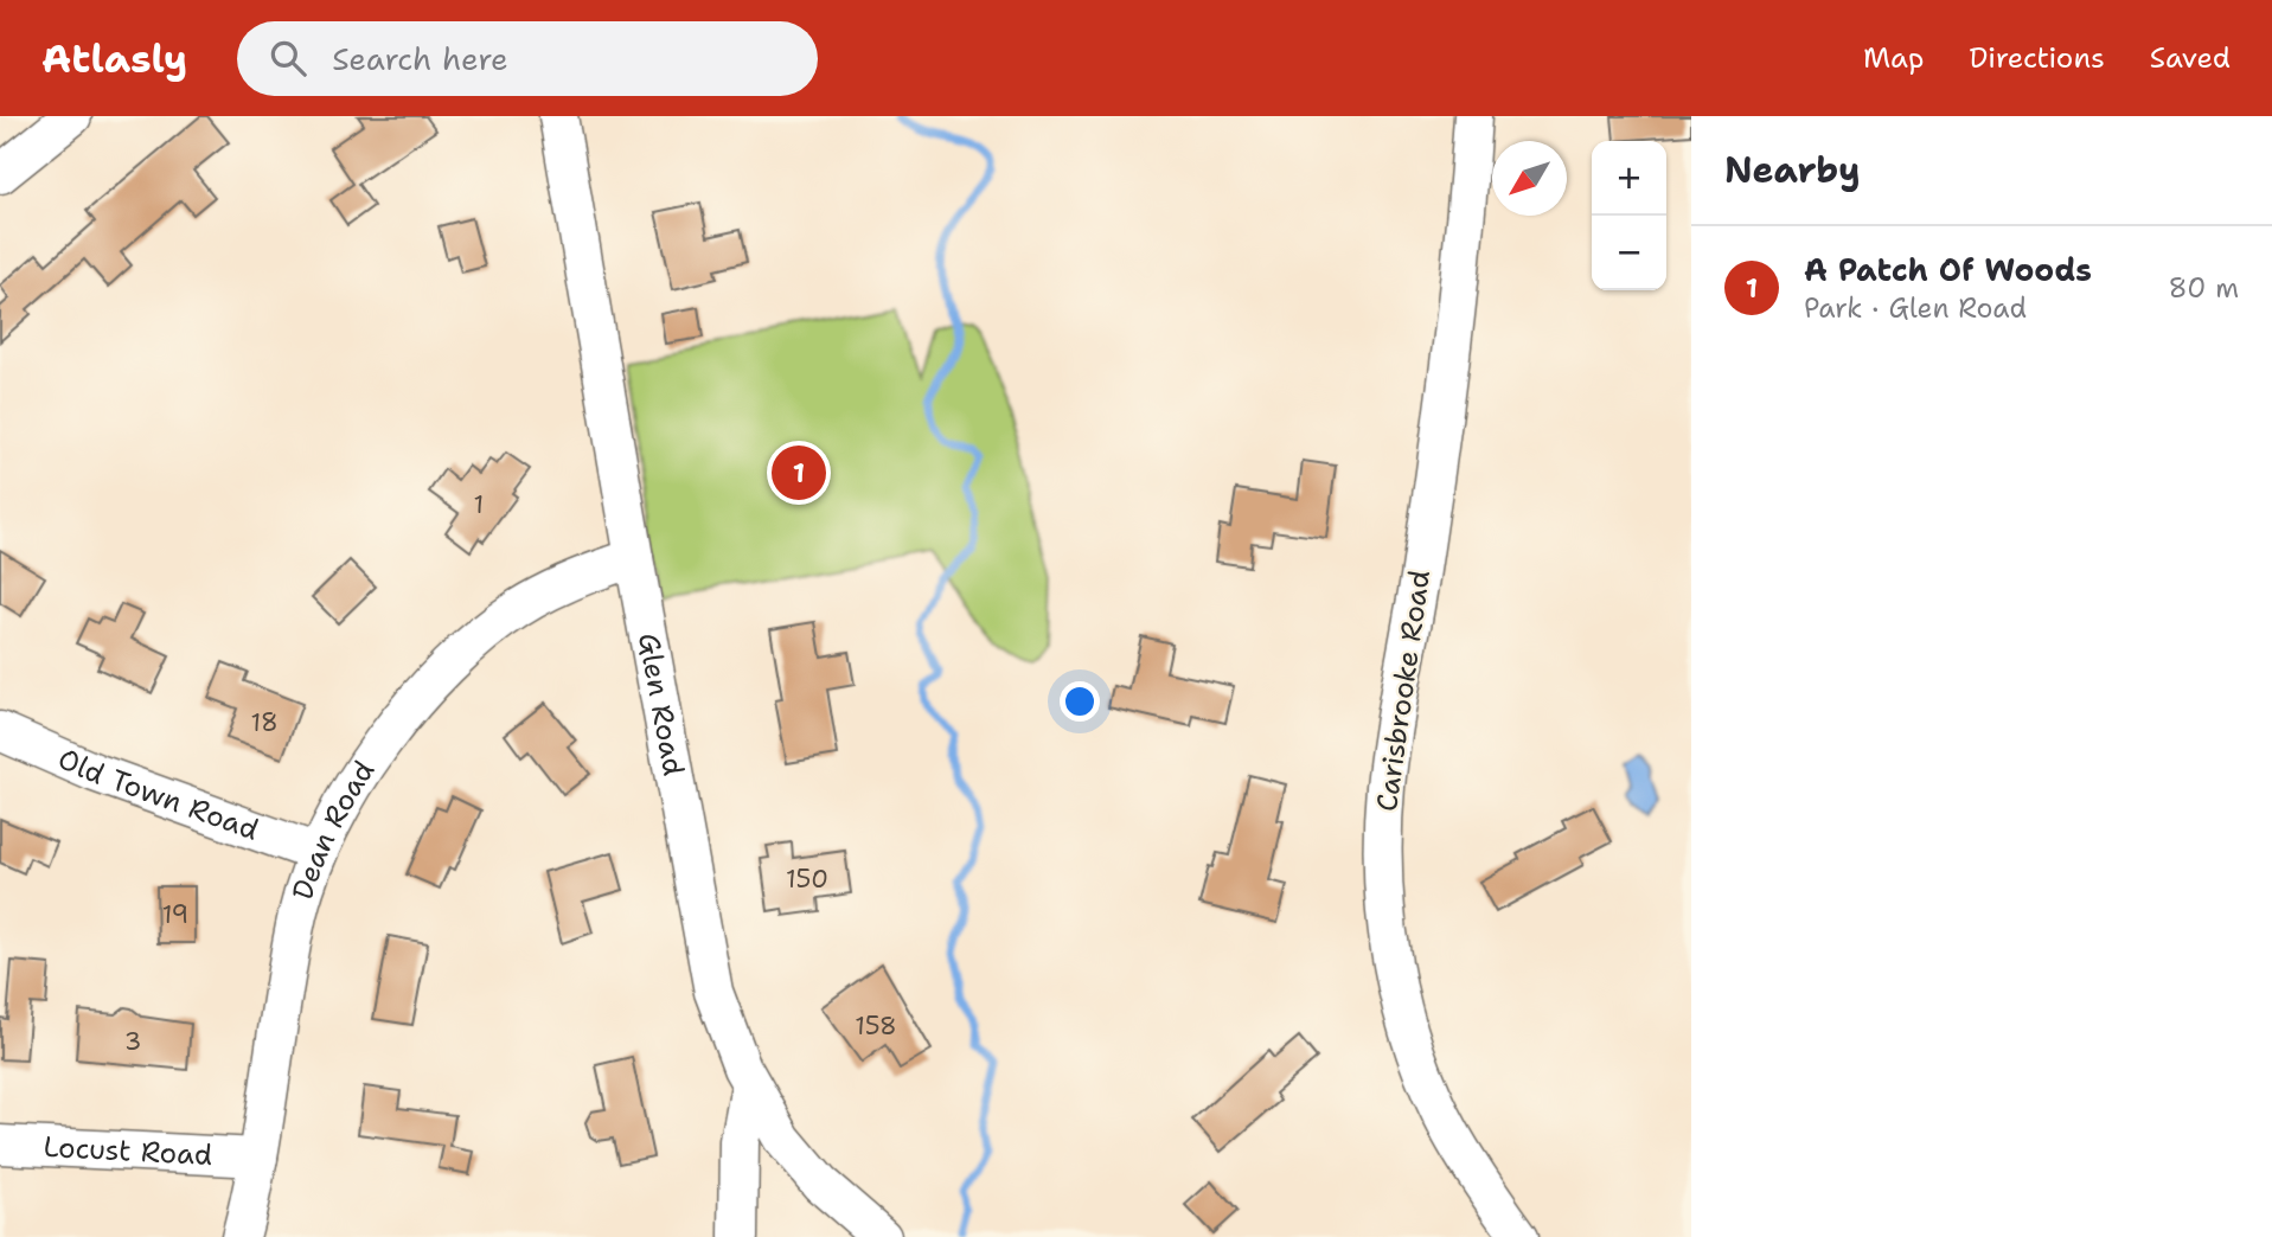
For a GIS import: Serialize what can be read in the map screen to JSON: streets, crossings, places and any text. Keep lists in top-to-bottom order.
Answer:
{
  "streets": {
    "street": [
      "Carisbrooke Road",
      "Glen Road",
      "Old Town Road",
      "Dean Road",
      "Locust Road"
    ]
  },
  "crossings": [
    ["Glen Road", "Dean Road"],
    ["Old Town Road", "Dean Road"],
    ["Dean Road", "Locust Road"]
  ],
  "house_numbers": [
    "1",
    "18",
    "150",
    "19",
    "158",
    "3"
  ],
  "north": "bottom left",
  "page": {
    "header": "Atlasly",
    "search": "Search here",
    "nav": ["Map", "Directions", "Saved"],
    "heading": "Nearby",
    "map_buttons": ["+", "−"],
    "list": [
      {
        "mark": "1",
        "name": "A Patch Of Woods",
        "note": "Park · Glen Road",
        "value": "80 m"
      }
    ],
    "pins": "1"
  }
}
